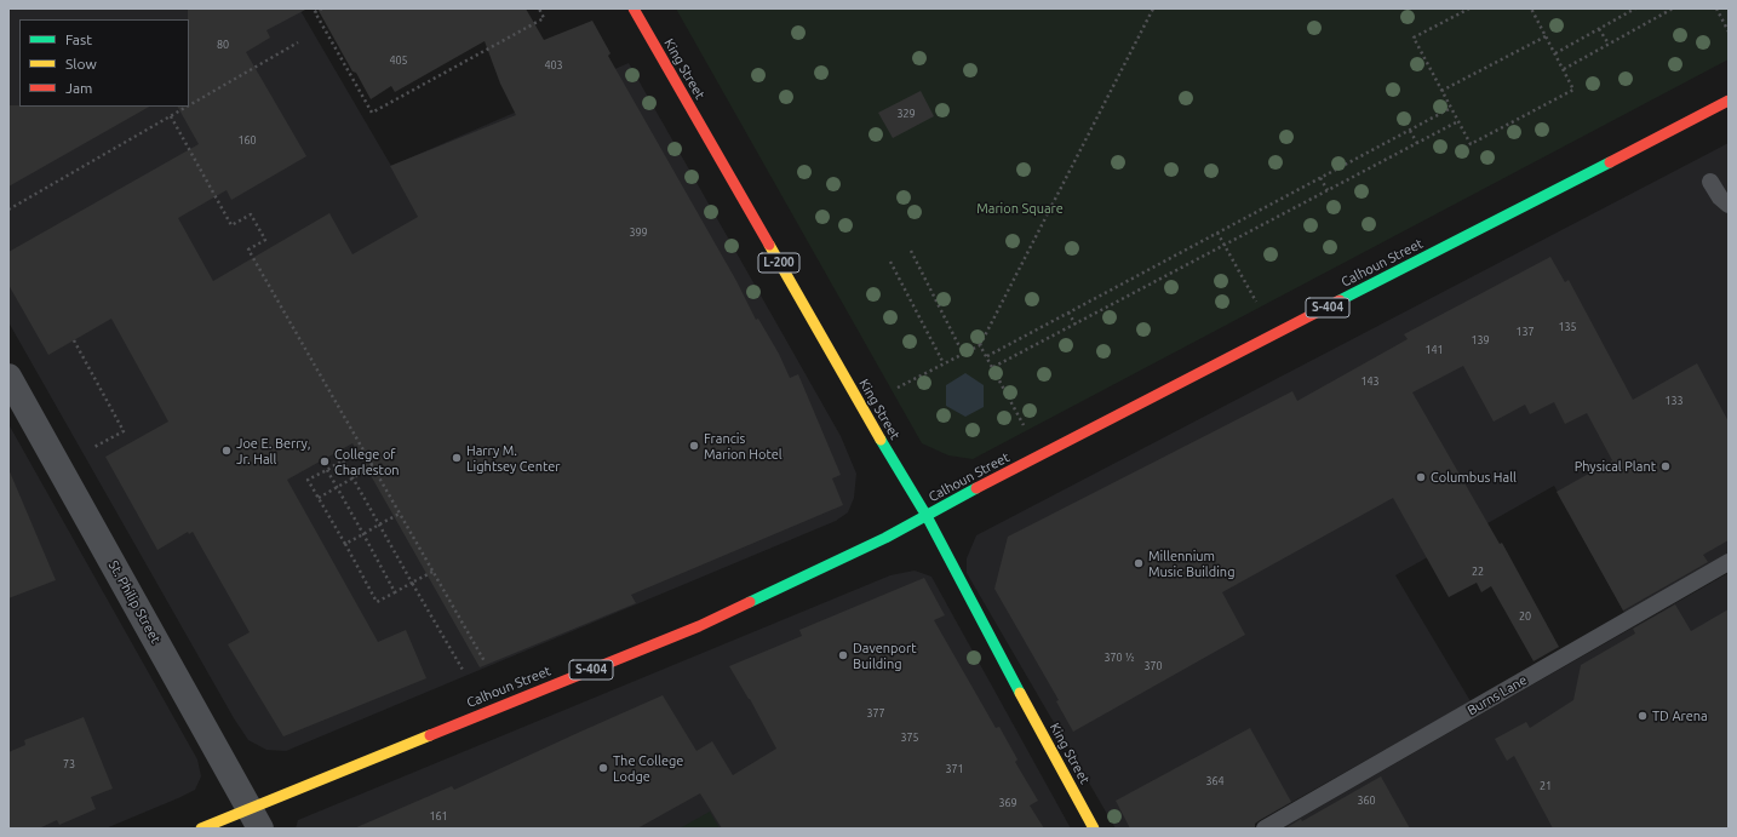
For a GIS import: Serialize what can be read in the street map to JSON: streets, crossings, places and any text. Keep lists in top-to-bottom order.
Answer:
{
  "streets": {
    "main road": [
      "King Street",
      "L-200",
      "Calhoun Street",
      "S-404"
    ],
    "street": ["St. Philip Street"],
    "lane": ["Burns Lane"]
  },
  "crossings": [
    ["King Street", "Calhoun Street"],
    ["Calhoun Street", "St. Philip Street"]
  ],
  "parks": ["Marion Square"],
  "places": [
    "Francis Marion Hotel",
    "Joe E. Berry, Jr. Hall",
    "Harry M. Lightsey Center",
    "College of Charleston",
    "Physical Plant",
    "Columbus Hall",
    "Millennium Music Building",
    "Davenport Building",
    "TD Arena",
    "The College Lodge"
  ],
  "house_numbers": [
    "80",
    "405",
    "403",
    "329",
    "160",
    "399",
    "135",
    "137",
    "139",
    "141",
    "143",
    "133",
    "22",
    "20",
    "370 ½",
    "370",
    "377",
    "375",
    "73",
    "371",
    "364",
    "21",
    "360",
    "369",
    "161"
  ],
  "legend": ["Fast", "Slow", "Jam"]
}
